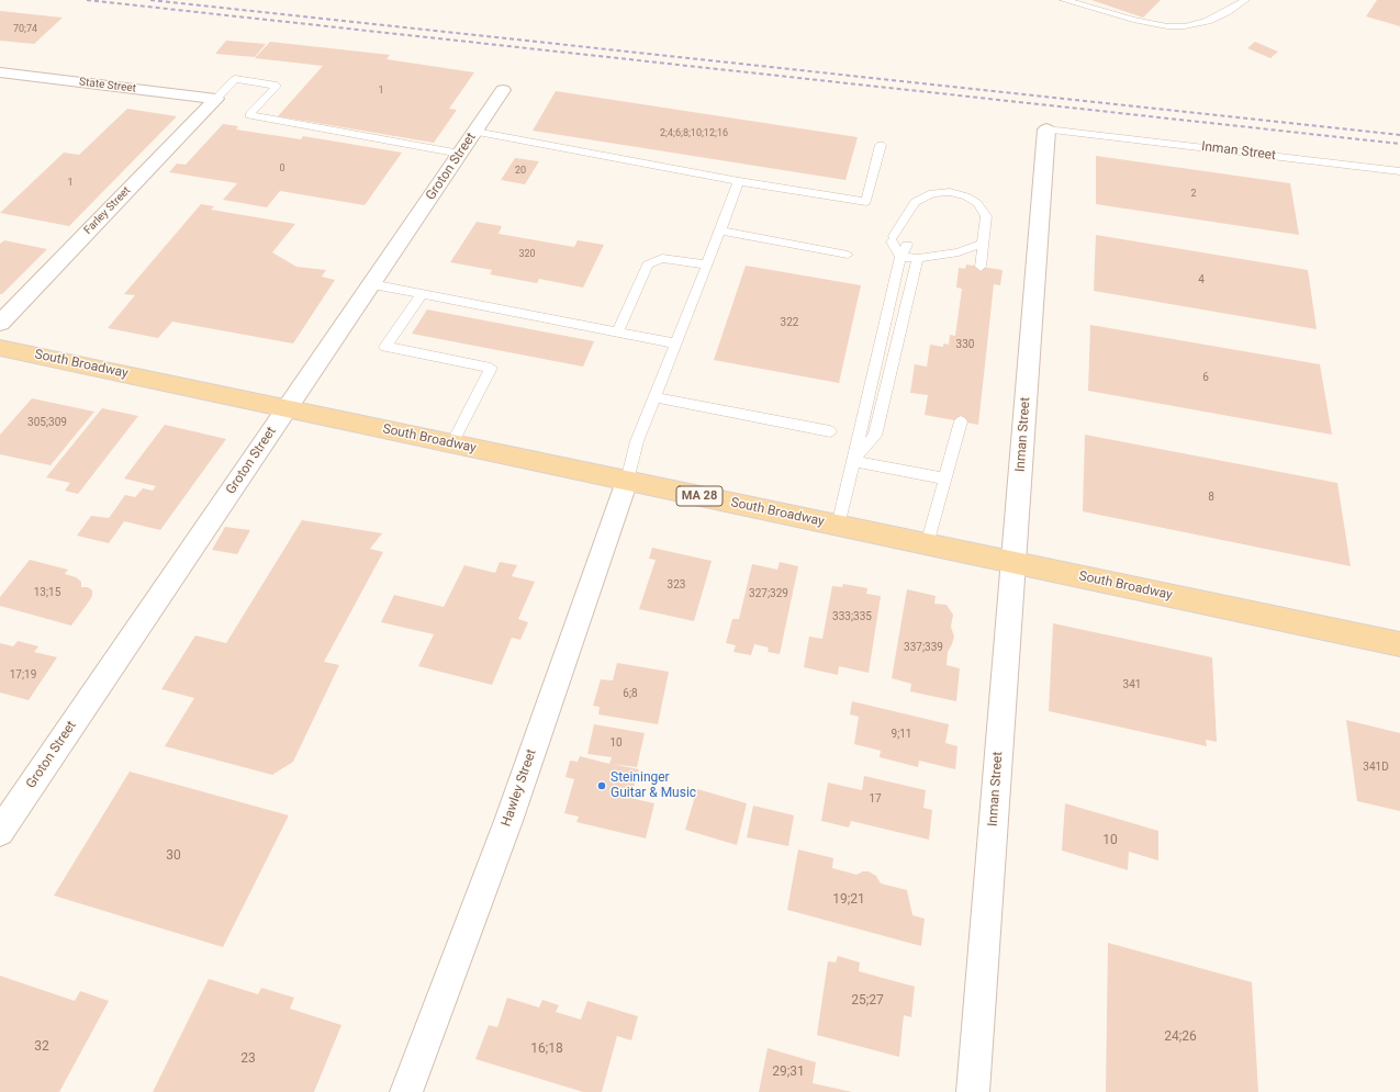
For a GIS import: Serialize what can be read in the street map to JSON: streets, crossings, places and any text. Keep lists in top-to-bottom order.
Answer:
{
  "streets": {
    "main road": ["South Broadway", "MA 28"],
    "street": [
      "State Street",
      "Inman Street",
      "Groton Street",
      "Farley Street",
      "Hawley Street"
    ]
  },
  "crossings": [
    ["State Street", "Farley Street"],
    ["Inman Street", "South Broadway"],
    ["Groton Street", "South Broadway"],
    ["South Broadway", "Hawley Street"]
  ],
  "places": ["Steininger Guitar & Music"],
  "house_numbers": [
    "70;74",
    "1",
    "2;4;6;8;10;12;16",
    "0",
    "20",
    "1",
    "2",
    "320",
    "4",
    "322",
    "330",
    "6",
    "305;309",
    "8",
    "323",
    "13;15",
    "327;329",
    "333;335",
    "337;339",
    "17;19",
    "341",
    "6;8",
    "9;11",
    "10",
    "341D",
    "17",
    "10",
    "30",
    "19;21",
    "25;27",
    "24;26",
    "32",
    "16;18",
    "23",
    "29;31"
  ]
}
